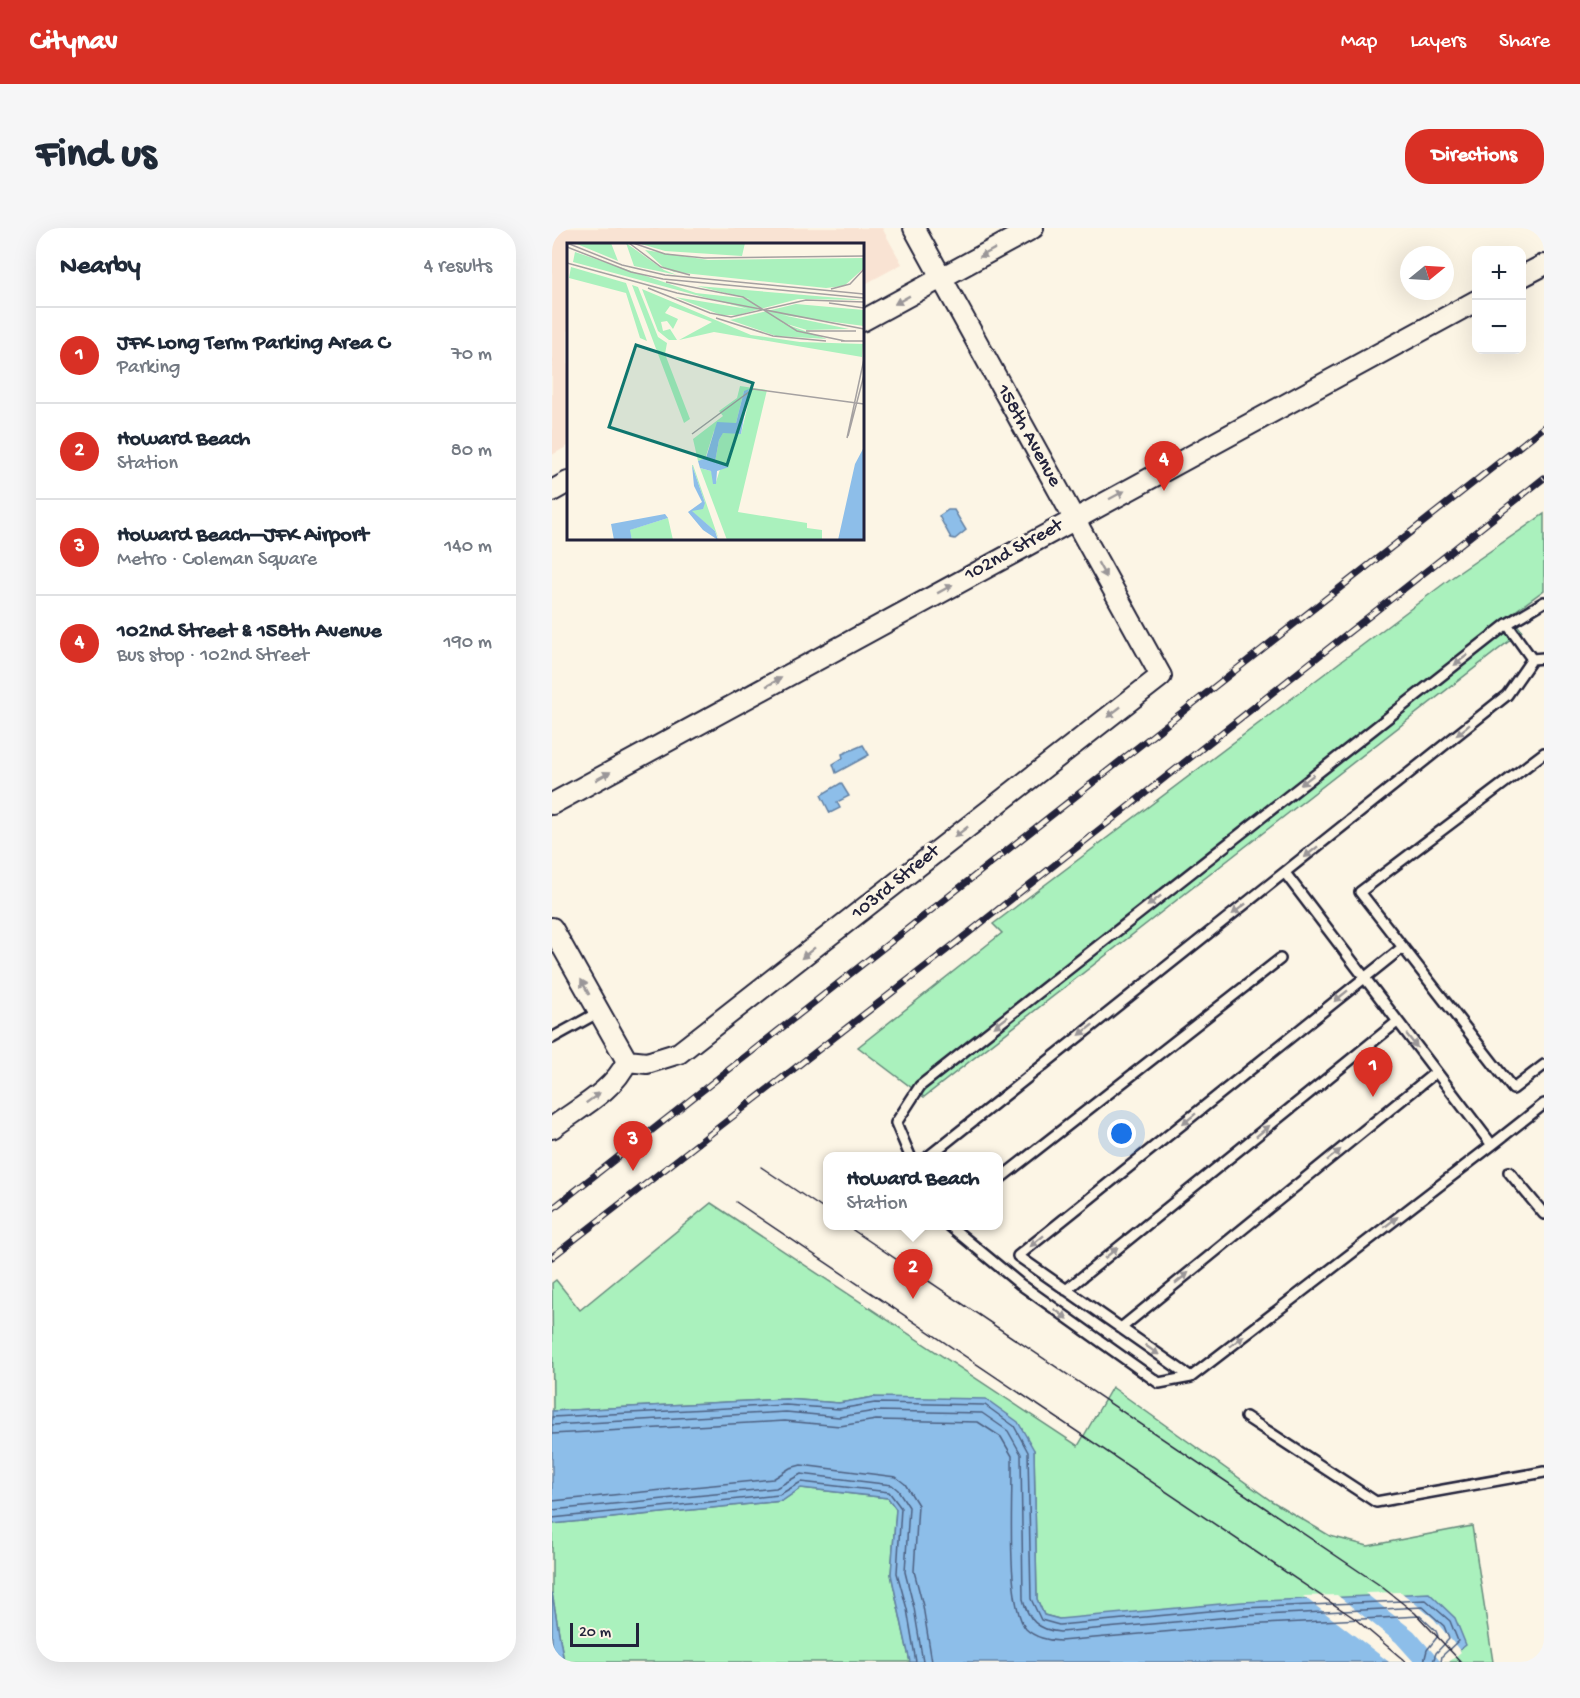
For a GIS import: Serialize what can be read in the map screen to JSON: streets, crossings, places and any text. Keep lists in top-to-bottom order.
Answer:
{
  "streets": {
    "street": ["158th Avenue", "102nd Street", "103rd Street"]
  },
  "crossings": [
    ["158th Avenue", "102nd Street"],
    ["158th Avenue", "103rd Street"]
  ],
  "one_way": ["158th Avenue", "102nd Street", "103rd Street"],
  "scale_bar": "20 m",
  "north": "right",
  "page": {
    "header": "Citynav",
    "nav": ["Map", "Layers", "Share"],
    "buttons": "Directions",
    "title": "Find us",
    "heading": ["Nearby", "4 results"],
    "map_buttons": ["+", "−"],
    "list": [
      {
        "mark": "1",
        "name": "JFK Long Term Parking Area C",
        "note": "Parking",
        "value": "70 m"
      },
      {
        "mark": "2",
        "name": "Howard Beach",
        "note": "Station",
        "value": "80 m"
      },
      {
        "mark": "3",
        "name": "Howard Beach–JFK Airport",
        "note": "Metro · Coleman Square",
        "value": "140 m"
      },
      {
        "mark": "4",
        "name": "102nd Street & 158th Avenue",
        "note": "Bus stop · 102nd Street",
        "value": "190 m"
      }
    ],
    "pins": [
      "4",
      "1",
      "3",
      "2"
    ],
    "popup": ["Howard Beach", "Station"],
    "scale": "20 m"
  }
}
